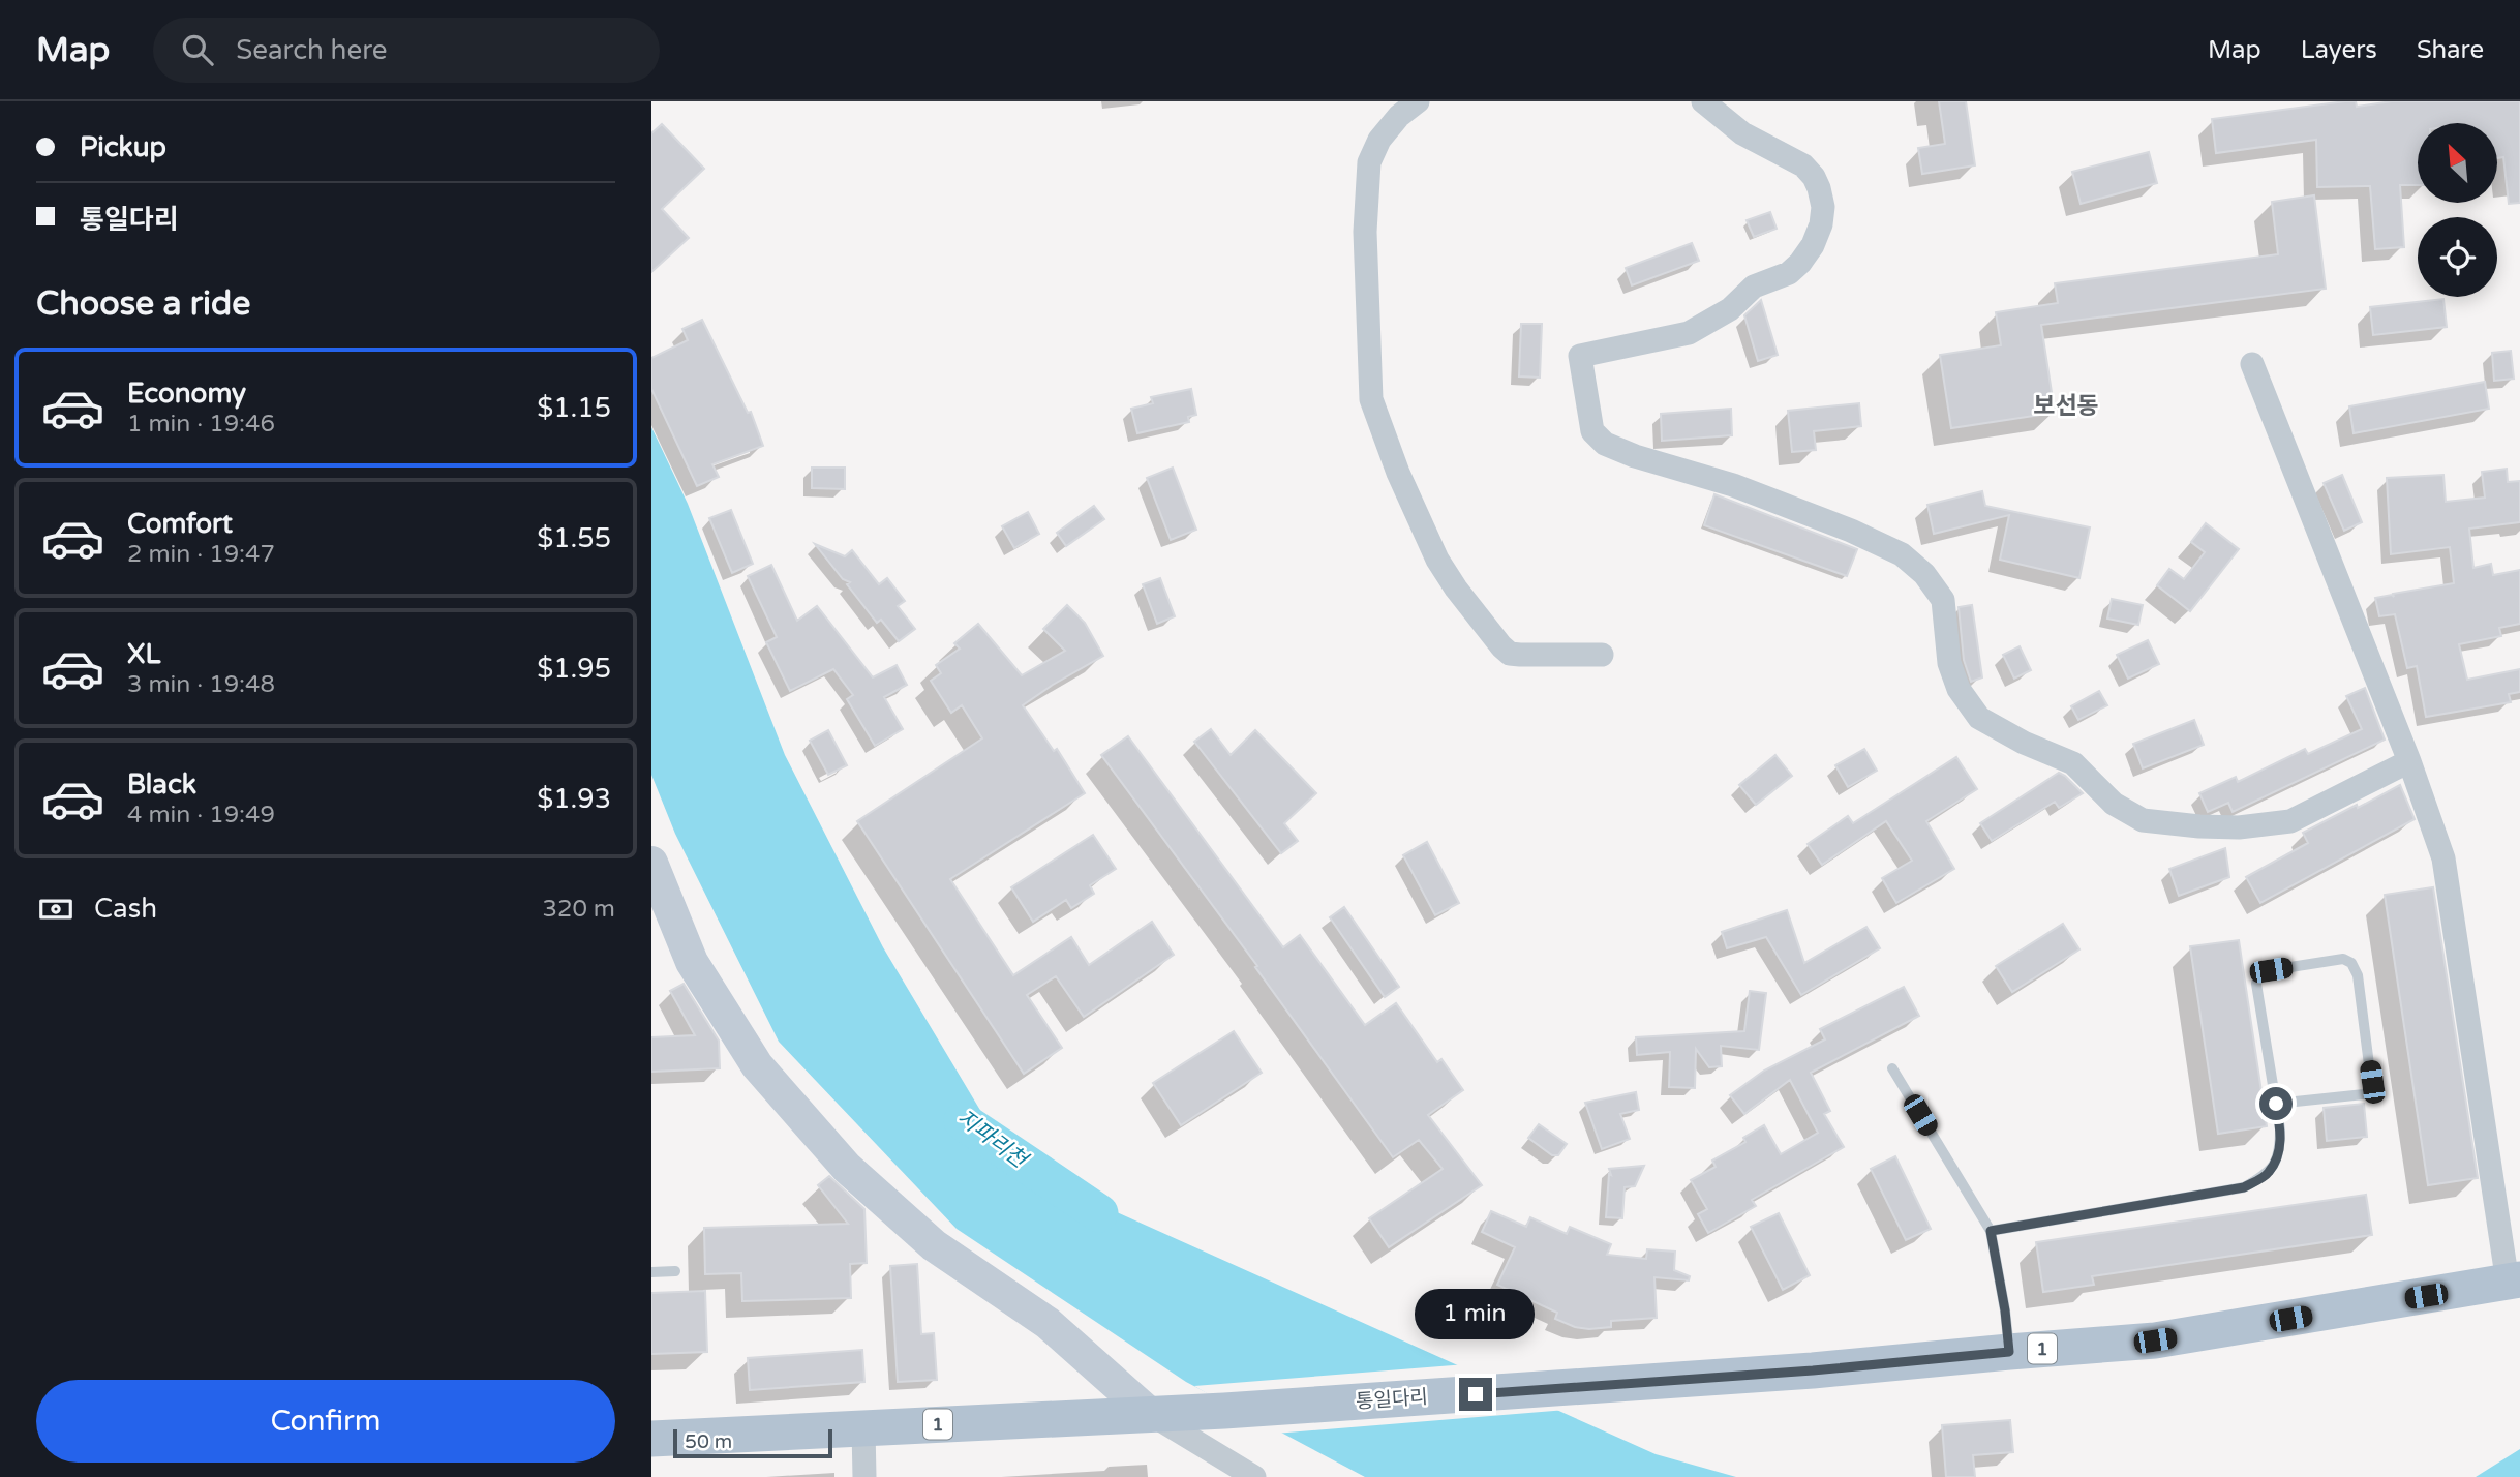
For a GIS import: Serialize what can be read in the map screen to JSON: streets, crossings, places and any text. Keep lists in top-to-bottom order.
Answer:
{
  "streets": {
    "main road": ["1", "통일다리"]
  },
  "crossings": [
    ["1", "통일다리"]
  ],
  "districts": ["보선동"],
  "water": ["지파리천"],
  "scale_bar": "50 m",
  "north": "top left",
  "page": {
    "header": "Map",
    "search": "Search here",
    "nav": ["Map", "Layers", "Share"],
    "banner": ["Pickup", "통일다리"],
    "heading": "Choose a ride",
    "list": [
      {
        "name": "Economy",
        "note": "1 min · 19:46",
        "value": "$1.15"
      },
      {
        "name": "Comfort",
        "note": "2 min · 19:47",
        "value": "$1.55"
      },
      {
        "name": "XL",
        "note": "3 min · 19:48",
        "value": "$1.95"
      },
      {
        "name": "Black",
        "note": "4 min · 19:49",
        "value": "$1.93"
      }
    ],
    "pay": ["Cash", "320 m"],
    "bubble": "1 min",
    "buttons": "Confirm",
    "scale": "50 m"
  }
}
